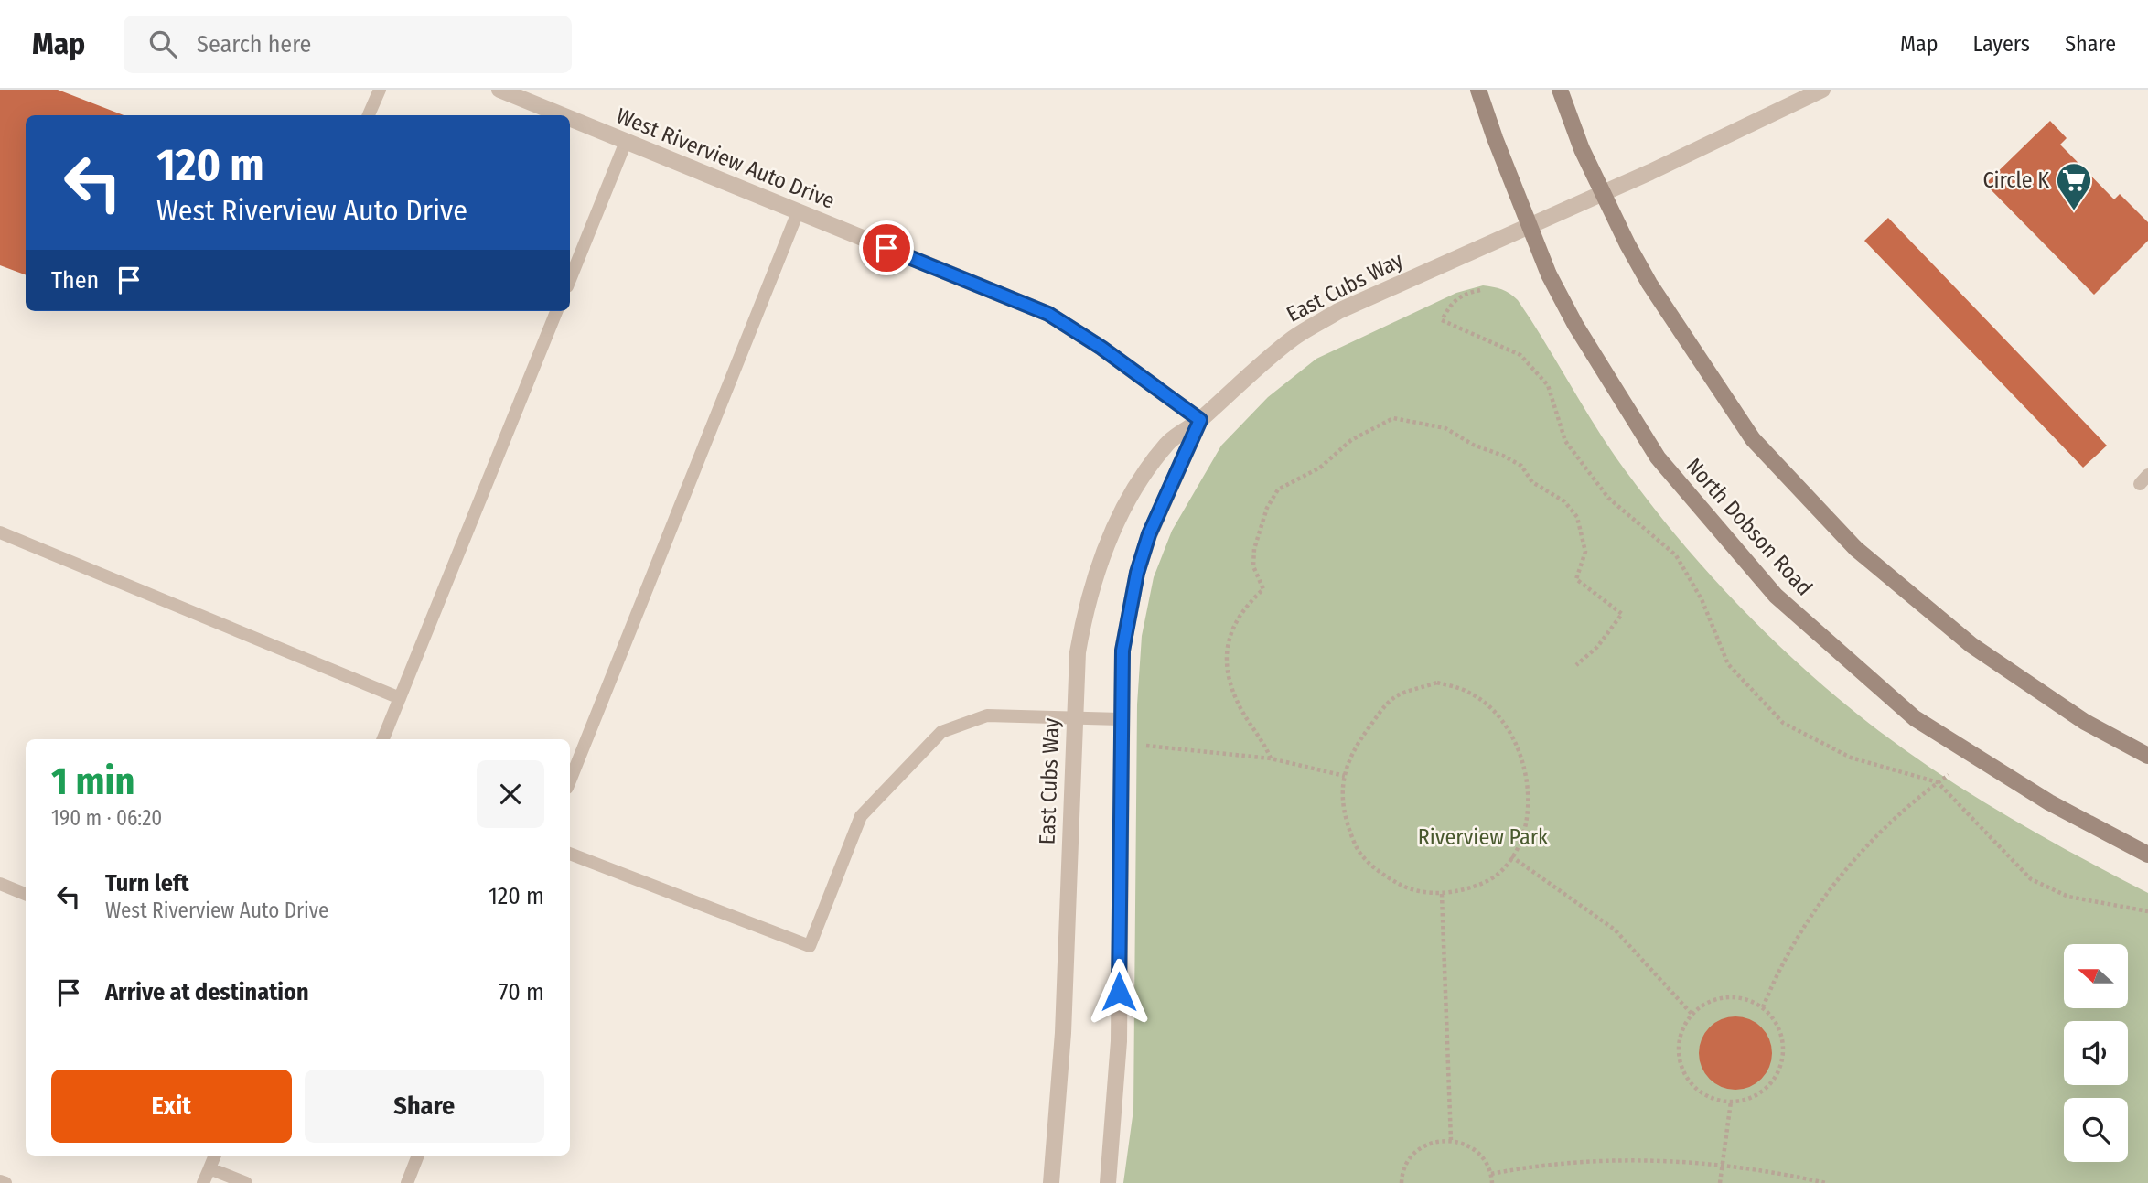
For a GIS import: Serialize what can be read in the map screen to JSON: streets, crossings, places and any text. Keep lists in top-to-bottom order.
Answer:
{
  "streets": {
    "main road": ["North Dobson Road"],
    "street": ["West Riverview Auto Drive", "East Cubs Way"]
  },
  "crossings": [
    ["West Riverview Auto Drive", "East Cubs Way"],
    ["East Cubs Way", "North Dobson Road"]
  ],
  "parks": ["Riverview Park"],
  "places": {
    "supermarket": ["Circle K"]
  },
  "north": "left",
  "page": {
    "header": "Map",
    "search": "Search here",
    "nav": ["Map", "Layers", "Share"],
    "turn": ["120 m", "West Riverview Auto Drive"],
    "then": "Then",
    "heading": ["1 min", "190 m · 06:20"],
    "list": [
      {
        "name": "Turn left",
        "note": "West Riverview Auto Drive",
        "value": "120 m"
      },
      {
        "name": "Arrive at destination",
        "value": "70 m"
      }
    ],
    "buttons": ["Exit", "Share"]
  }
}
